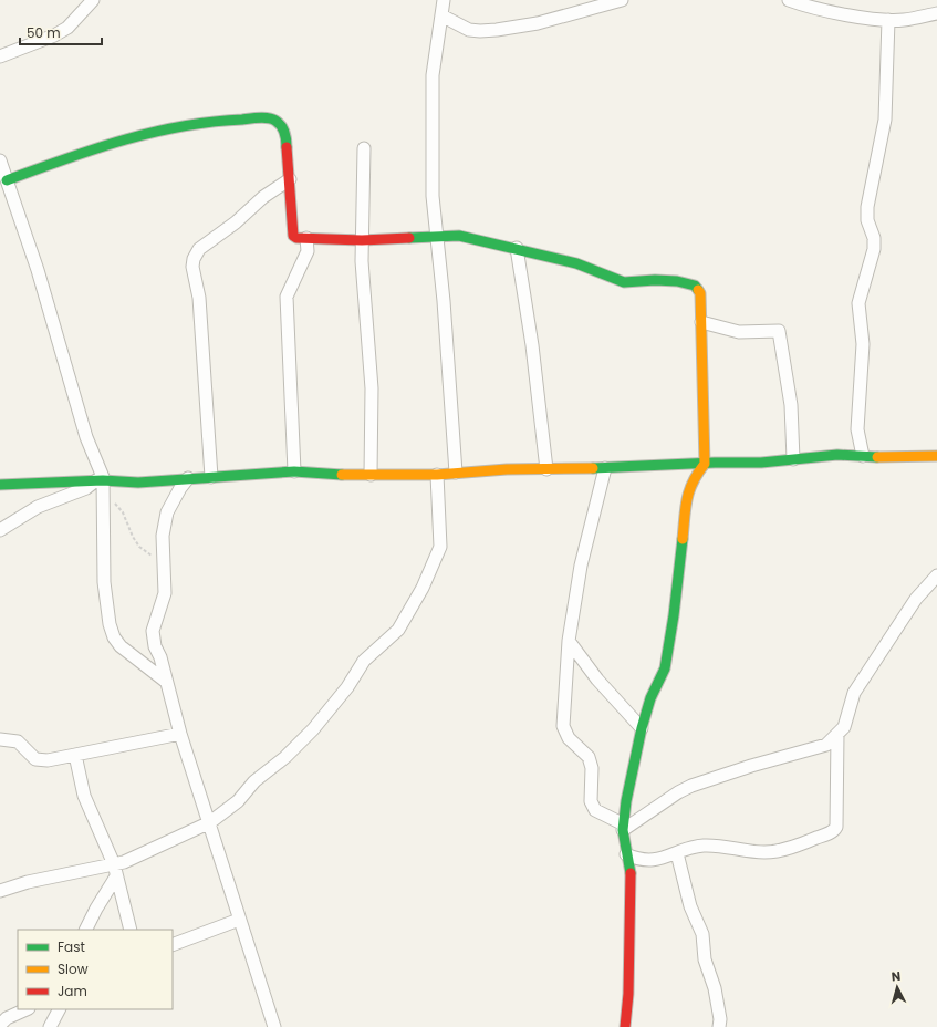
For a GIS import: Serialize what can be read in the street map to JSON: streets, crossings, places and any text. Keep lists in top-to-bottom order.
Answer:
{
  "legend": ["Fast", "Slow", "Jam"],
  "scale_bar": "50 m",
  "north": "top"
}
